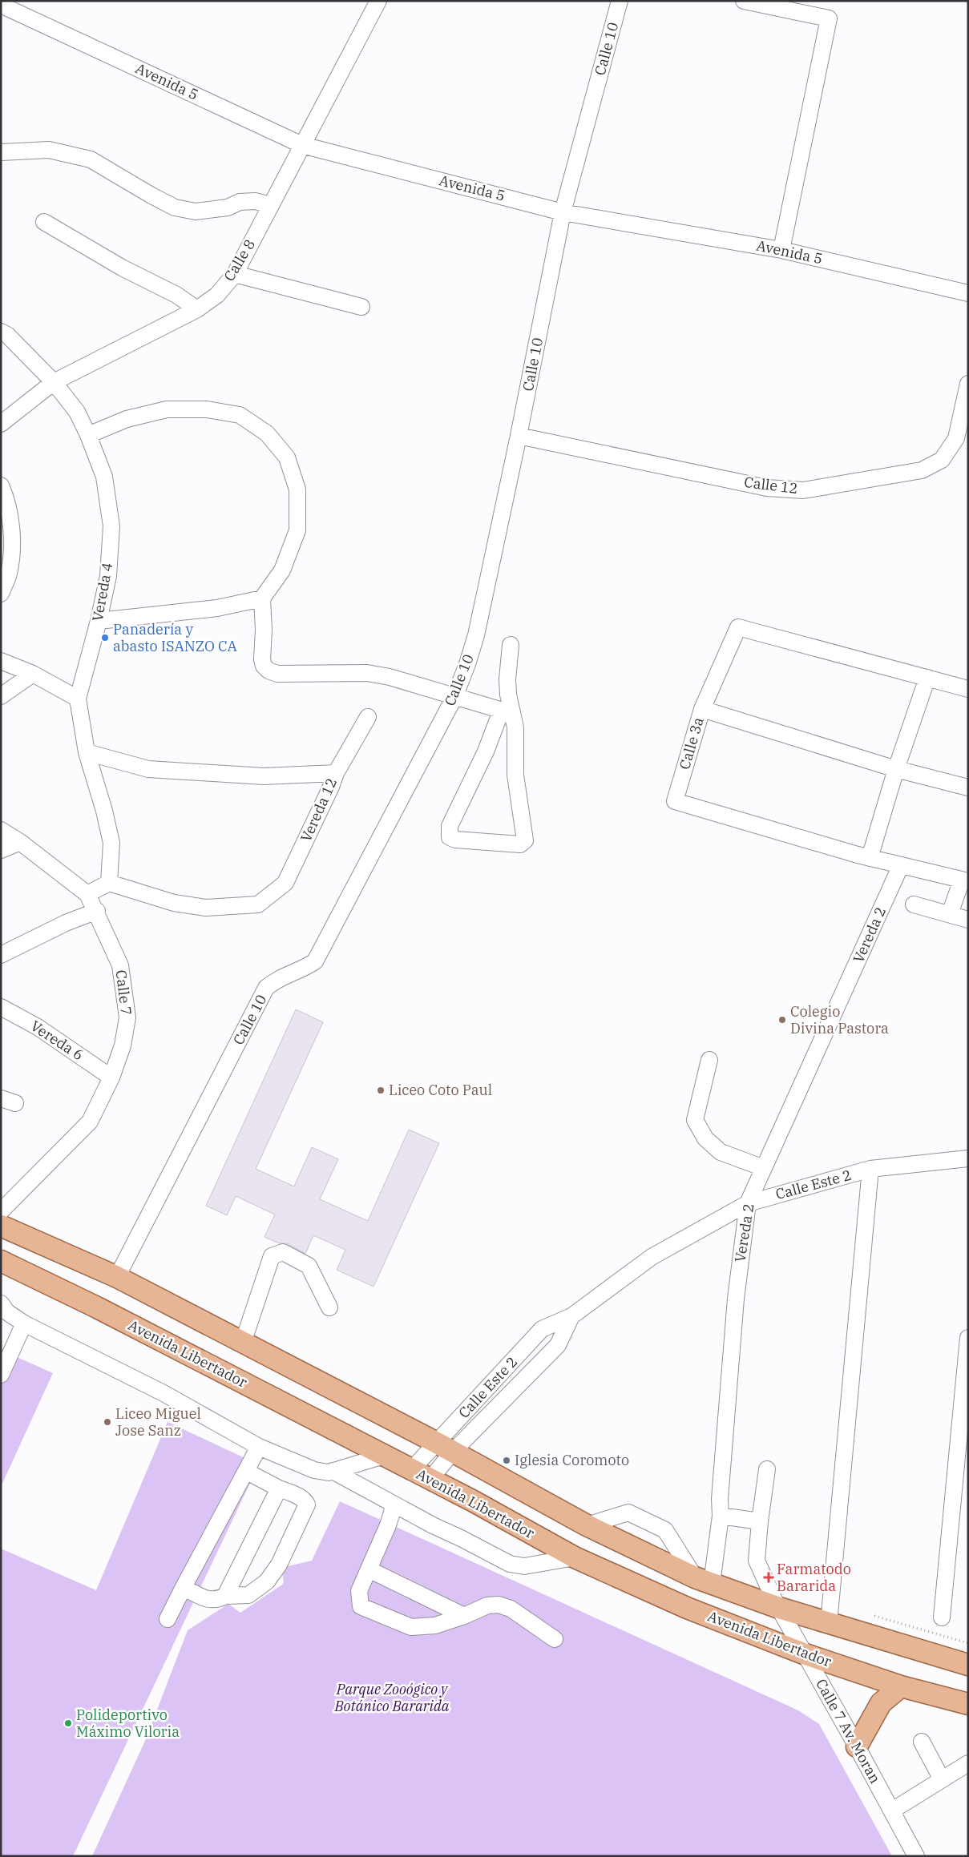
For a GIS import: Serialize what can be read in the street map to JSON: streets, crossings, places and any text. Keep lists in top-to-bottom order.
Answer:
{
  "streets": {
    "main road": ["Avenida Libertador"],
    "street": [
      "Calle 10",
      "Avenida 5",
      "Calle 8",
      "Calle 12",
      "Vereda 4",
      "Calle 3a",
      "Vereda 12",
      "Vereda 2",
      "Calle 7",
      "Vereda 6",
      "Calle Este 2",
      "Calle 7 Av. Moran"
    ]
  },
  "crossings": [
    ["Calle 10", "Avenida 5"],
    ["Calle 10", "Calle 12"],
    ["Avenida 5", "Calle 8"],
    ["Calle 8", "Vereda 4"],
    ["Vereda 4", "Vereda 12"],
    ["Calle 3a", "Vereda 2"],
    ["Vereda 2", "Calle Este 2"],
    ["Calle 7", "Vereda 6"],
    ["Calle Este 2", "Avenida Libertador"],
    ["Avenida Libertador", "Calle 7 Av. Moran"]
  ],
  "parks": ["Parque Zooógico y Botánico Bararida"],
  "places": {
    "other": [
      "Panadería y abasto ISANZO CA",
      "Colegio Divina Pastora",
      "Liceo Coto Paul",
      "Liceo Miguel Jose Sanz",
      "Iglesia Coromoto",
      "Polideportivo Máximo Viloria"
    ],
    "health": ["Farmatodo Bararida"]
  }
}
